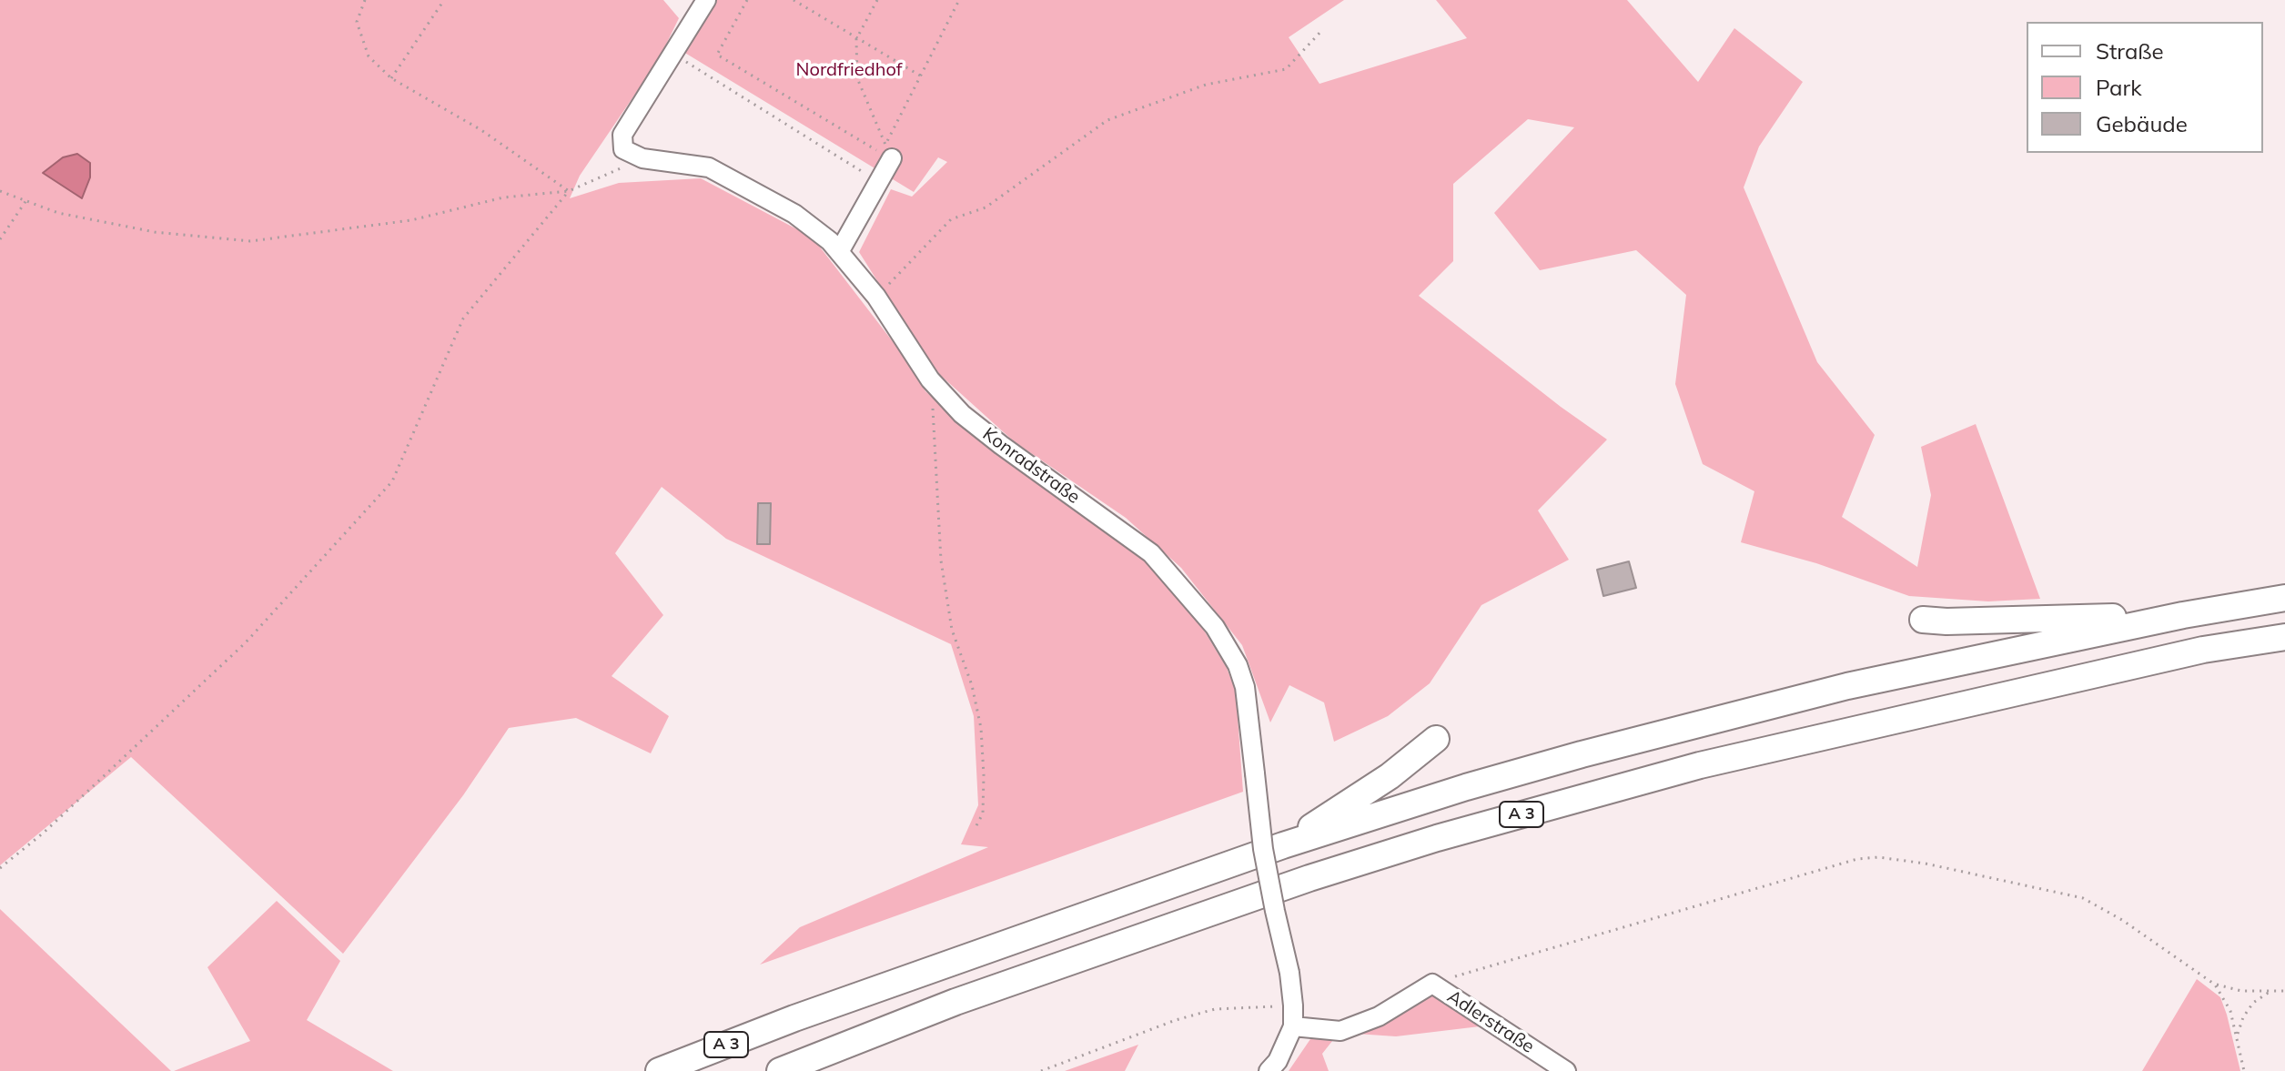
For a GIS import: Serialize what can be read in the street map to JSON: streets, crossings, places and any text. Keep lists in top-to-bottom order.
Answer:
{
  "streets": {
    "highway": ["A 3"],
    "street": ["Konradstraße", "Adlerstraße"]
  },
  "crossings": [
    ["Konradstraße", "Adlerstraße"]
  ],
  "parks": ["Nordfriedhof"],
  "legend": ["Straße", "Park", "Gebäude"]
}
